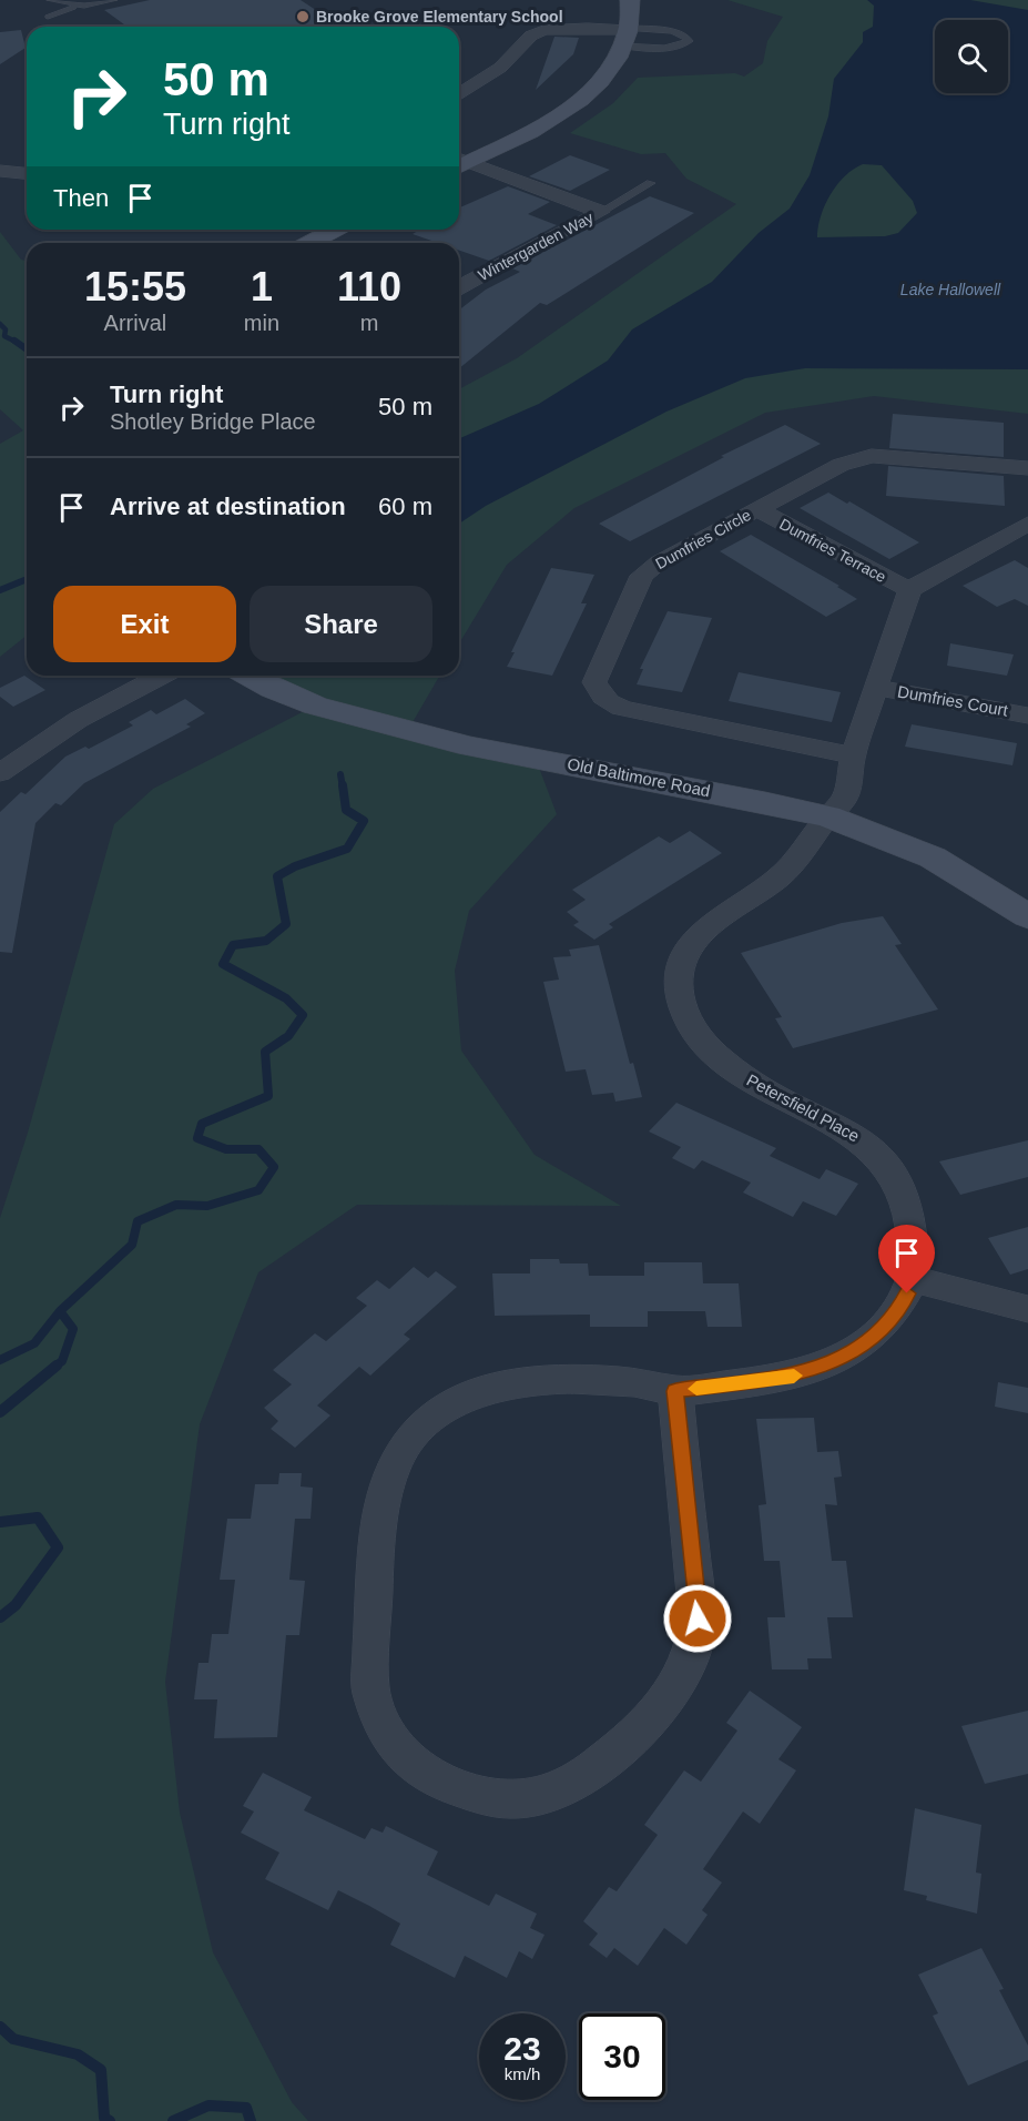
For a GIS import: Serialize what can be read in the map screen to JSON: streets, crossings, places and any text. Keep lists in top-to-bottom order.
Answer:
{
  "streets": {
    "street": [
      "Wintergarden Way",
      "Dumfries Circle",
      "Dumfries Terrace",
      "Dumfries Court",
      "Old Baltimore Road",
      "Petersfield Place"
    ]
  },
  "crossings": [
    ["Dumfries Circle", "Dumfries Terrace"],
    ["Old Baltimore Road", "Petersfield Place"]
  ],
  "water": ["Lake Hallowell"],
  "places": ["Brooke Grove Elementary School"],
  "page": {
    "turn": ["50 m", "Turn right"],
    "then": "Then",
    "eta": [
      "15:55",
      "Arrival",
      "1",
      "min",
      "110",
      "m"
    ],
    "list": [
      {
        "name": "Turn right",
        "note": "Shotley Bridge Place",
        "value": "50 m"
      },
      {
        "name": "Arrive at destination",
        "value": "60 m"
      }
    ],
    "buttons": ["Exit", "Share"],
    "speed": "23 km/h",
    "limit": "30"
  }
}
